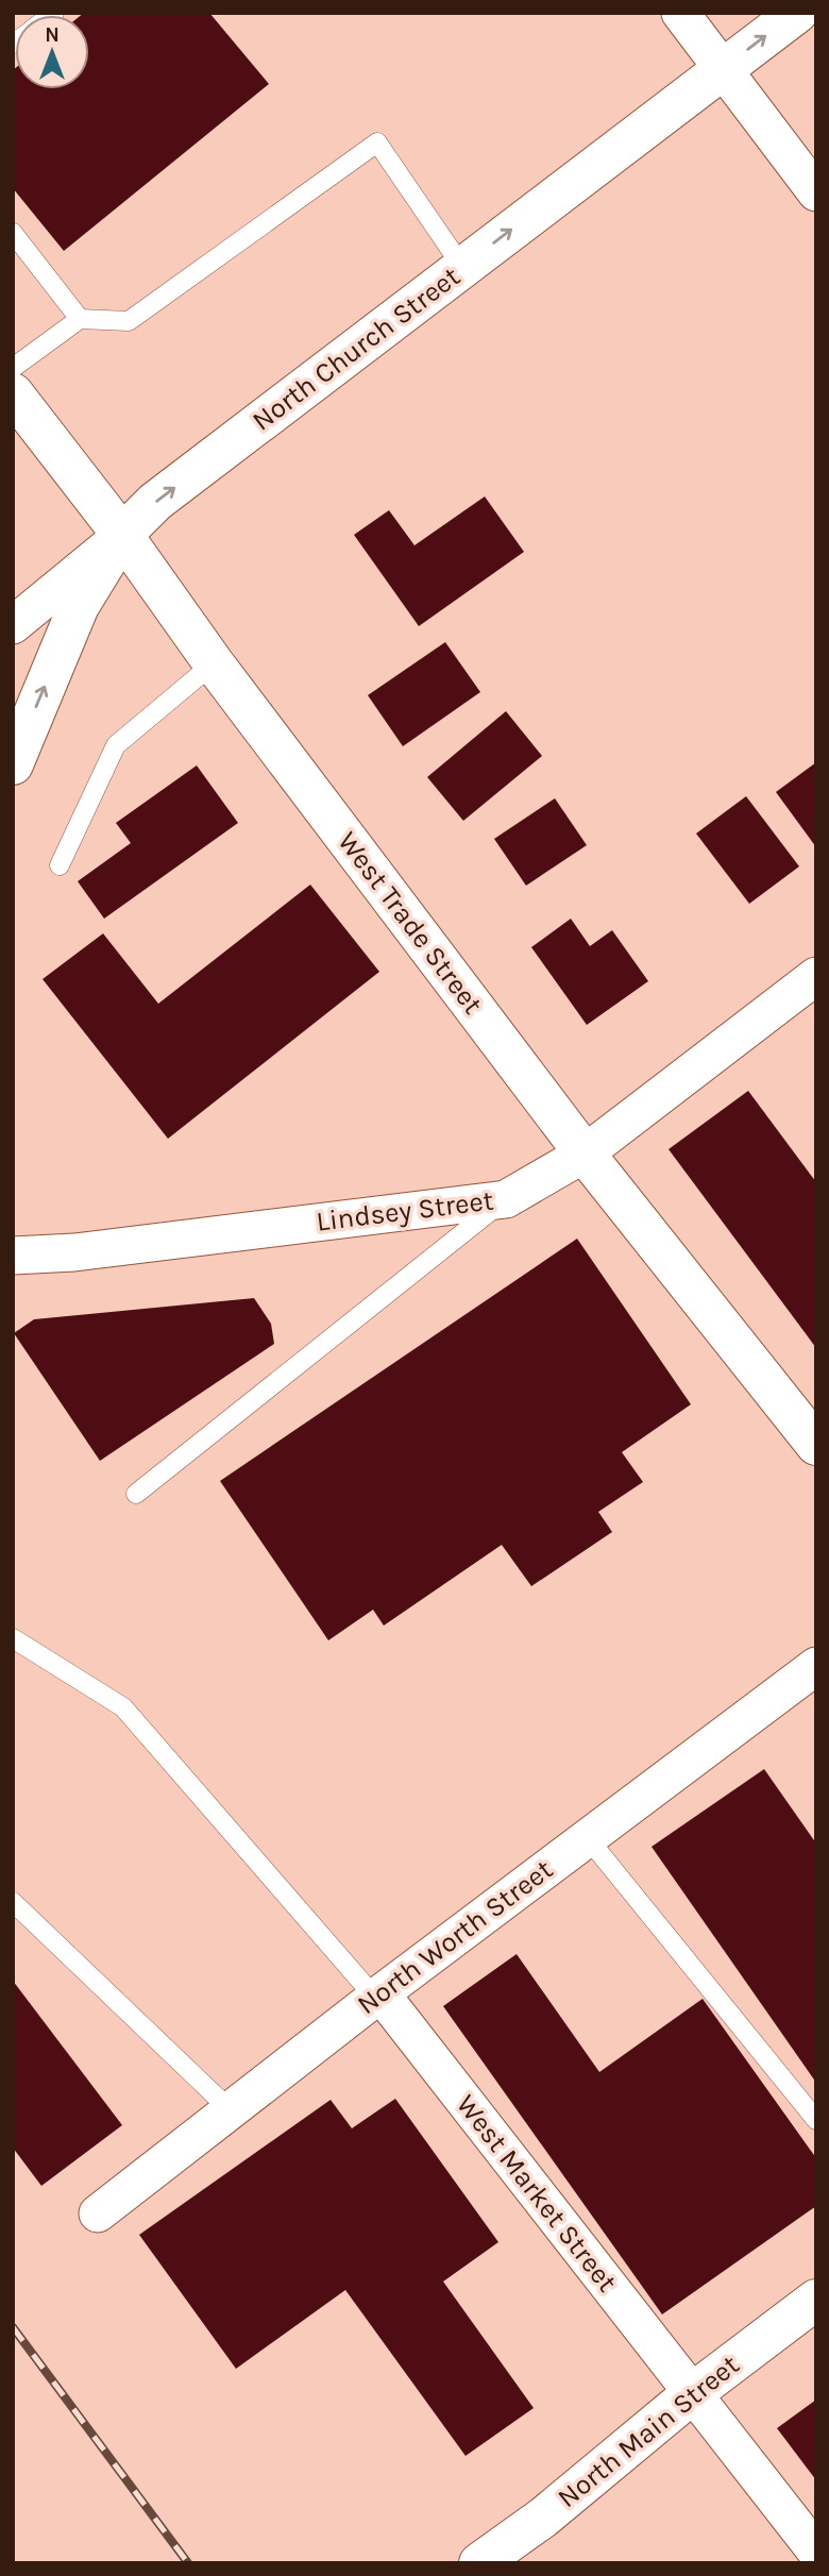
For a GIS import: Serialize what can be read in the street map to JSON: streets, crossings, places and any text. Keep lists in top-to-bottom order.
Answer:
{
  "streets": {
    "street": [
      "North Church Street",
      "West Trade Street",
      "Lindsey Street",
      "North Worth Street",
      "West Market Street",
      "North Main Street"
    ]
  },
  "crossings": [
    ["North Church Street", "West Trade Street"],
    ["West Trade Street", "Lindsey Street"],
    ["North Worth Street", "West Market Street"],
    ["West Market Street", "North Main Street"]
  ],
  "one_way": ["North Church Street"],
  "north": "top"
}
